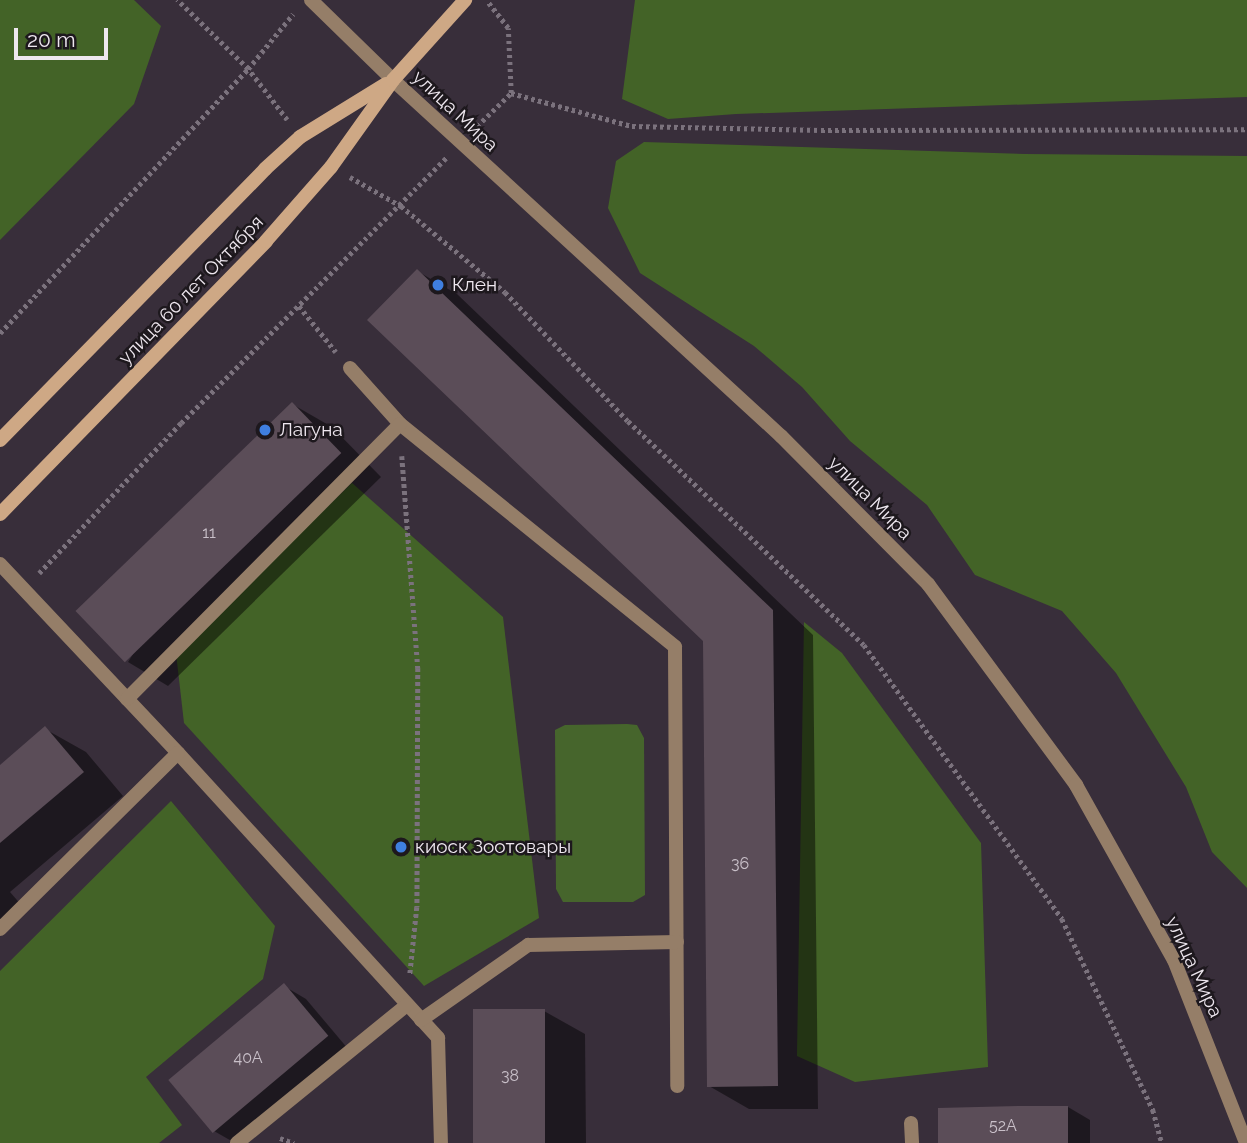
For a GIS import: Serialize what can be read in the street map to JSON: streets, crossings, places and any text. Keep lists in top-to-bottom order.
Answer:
{
  "streets": {
    "main road": ["улица 60 лет Октября"],
    "street": ["улица Мира"]
  },
  "crossings": [
    ["улица Мира", "улица 60 лет Октября"]
  ],
  "places": ["Клен", "Лагуна", "киоск Зоотовары"],
  "house_numbers": [
    "11",
    "36",
    "40А",
    "38",
    "52А"
  ],
  "scale_bar": "20 m"
}
